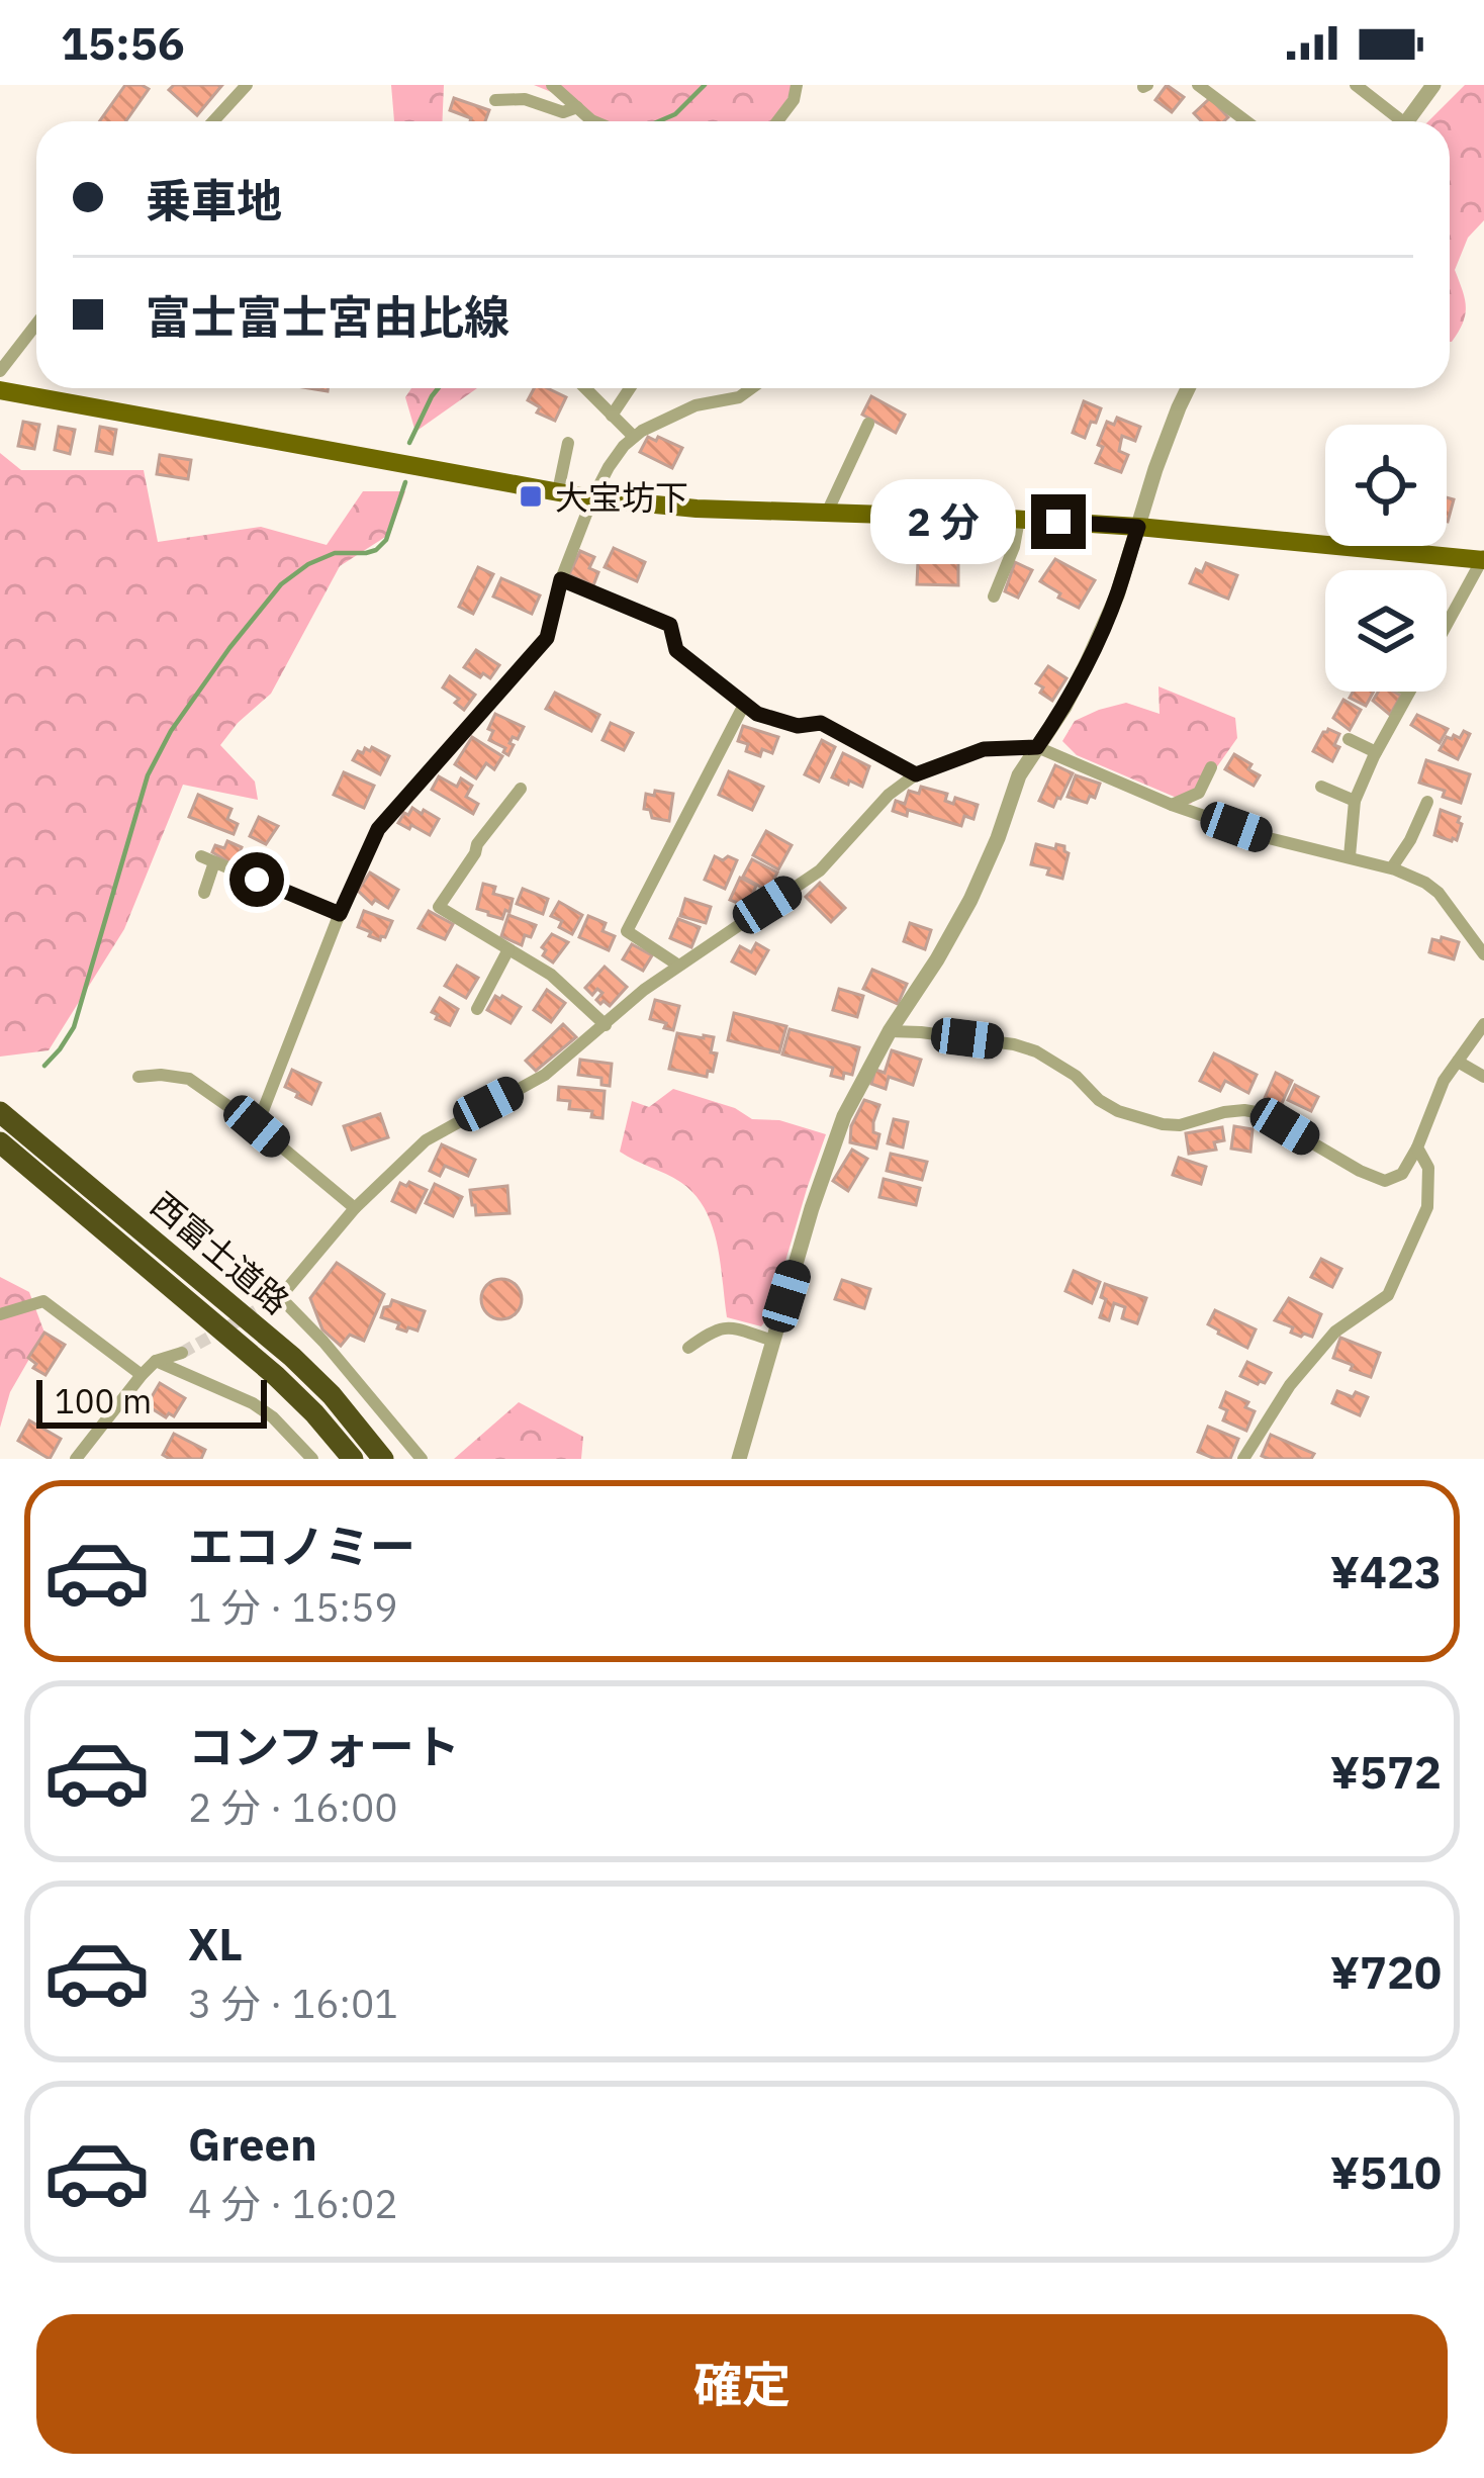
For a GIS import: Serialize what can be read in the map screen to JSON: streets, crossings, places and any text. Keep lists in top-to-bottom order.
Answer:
{
  "streets": {
    "highway": ["西富士道路"]
  },
  "places": {
    "transit": ["大宝坊下"]
  },
  "scale_bar": "100 m",
  "page": {
    "status": "15:56",
    "banner": ["乗車地", "富士富士宮由比線"],
    "bubble": "2 分",
    "scale": "100 m",
    "list": [
      {
        "name": "エコノミー",
        "note": "1 分 · 15:59",
        "value": "¥423"
      },
      {
        "name": "コンフォート",
        "note": "2 分 · 16:00",
        "value": "¥572"
      },
      {
        "name": "XL",
        "note": "3 分 · 16:01",
        "value": "¥720"
      },
      {
        "name": "Green",
        "note": "4 分 · 16:02",
        "value": "¥510"
      }
    ],
    "buttons": "確定"
  }
}
